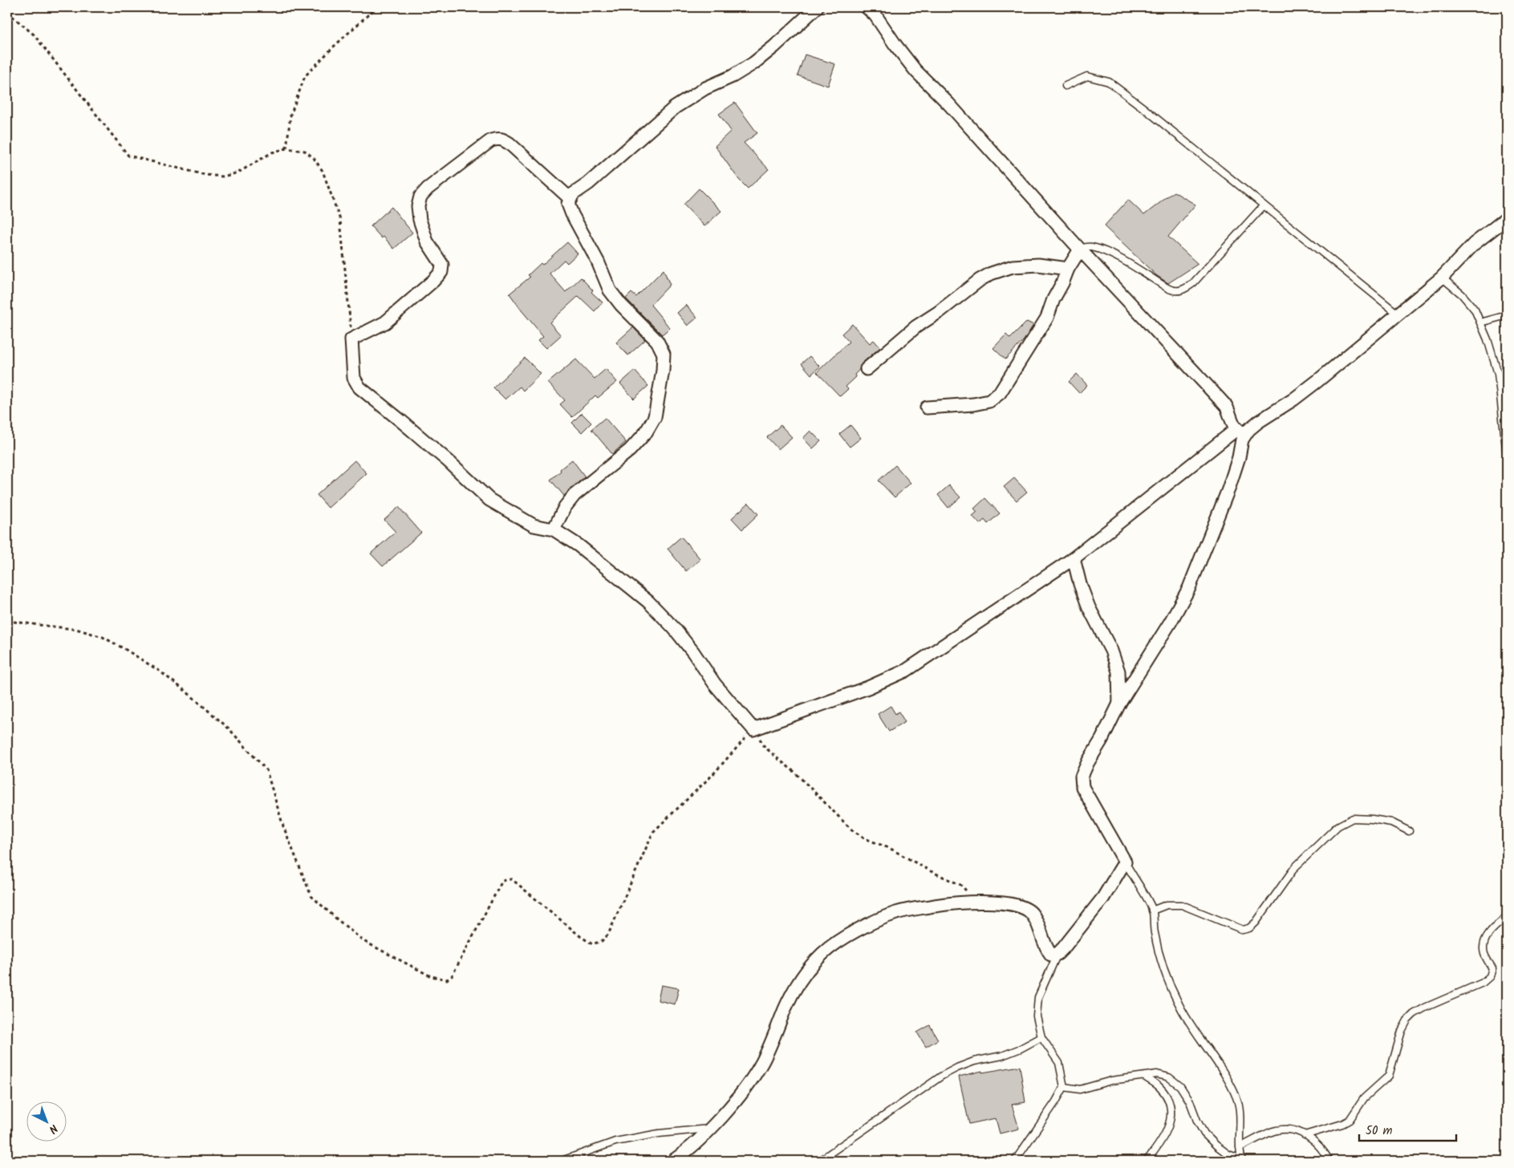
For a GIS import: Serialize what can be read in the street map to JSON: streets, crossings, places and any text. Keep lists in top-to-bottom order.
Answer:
{
  "scale_bar": "50 m",
  "north": "bottom right"
}
